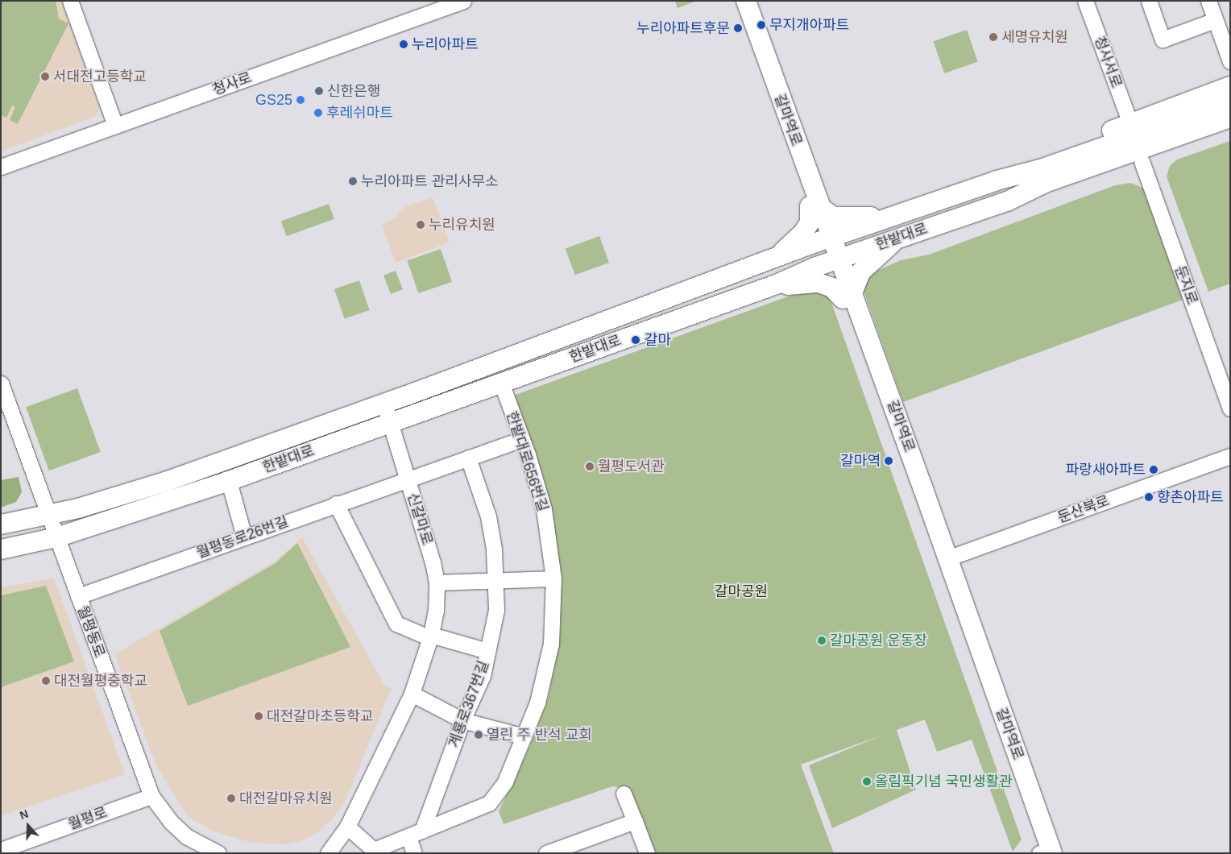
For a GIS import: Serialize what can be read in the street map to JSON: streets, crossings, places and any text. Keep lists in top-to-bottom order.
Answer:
{
  "streets": {
    "main road": ["갈마역로", "한밭대로"],
    "street": [
      "청사서로",
      "청사로",
      "둔지로",
      "한밭대로656번길",
      "둔산북로",
      "신갈마로",
      "월평동로26번길",
      "월평동로",
      "계룡로367번길",
      "월평로"
    ]
  },
  "crossings": [
    ["갈마역로", "한밭대로"],
    ["갈마역로", "둔산북로"],
    ["한밭대로", "한밭대로656번길"],
    ["한밭대로", "신갈마로"],
    ["한밭대로", "월평동로"],
    ["한밭대로656번길", "신갈마로"],
    ["한밭대로656번길", "월평동로26번길"],
    ["한밭대로656번길", "계룡로367번길"],
    ["신갈마로", "월평동로26번길"],
    ["월평동로26번길", "월평동로"],
    ["월평동로26번길", "계룡로367번길"],
    ["월평동로", "월평로"]
  ],
  "parks": ["갈마공원"],
  "places": [
    "무지개아파트",
    "누리아파트후문",
    "세명유치원",
    "누리아파트",
    "서대전고등학교",
    "신한은행",
    "GS25",
    "후레쉬마트",
    "누리아파트 관리사무소",
    "누리유치원",
    "갈마",
    "갈마역",
    "월평도서관",
    "파랑새아파트",
    "향촌아파트",
    "갈마공원 운동장",
    "대전월평중학교",
    "대전갈마초등학교",
    "열린 주 반석 교회",
    "올림픽기념 국민생활관",
    "대전갈마유치원"
  ],
  "north": "top"
}
